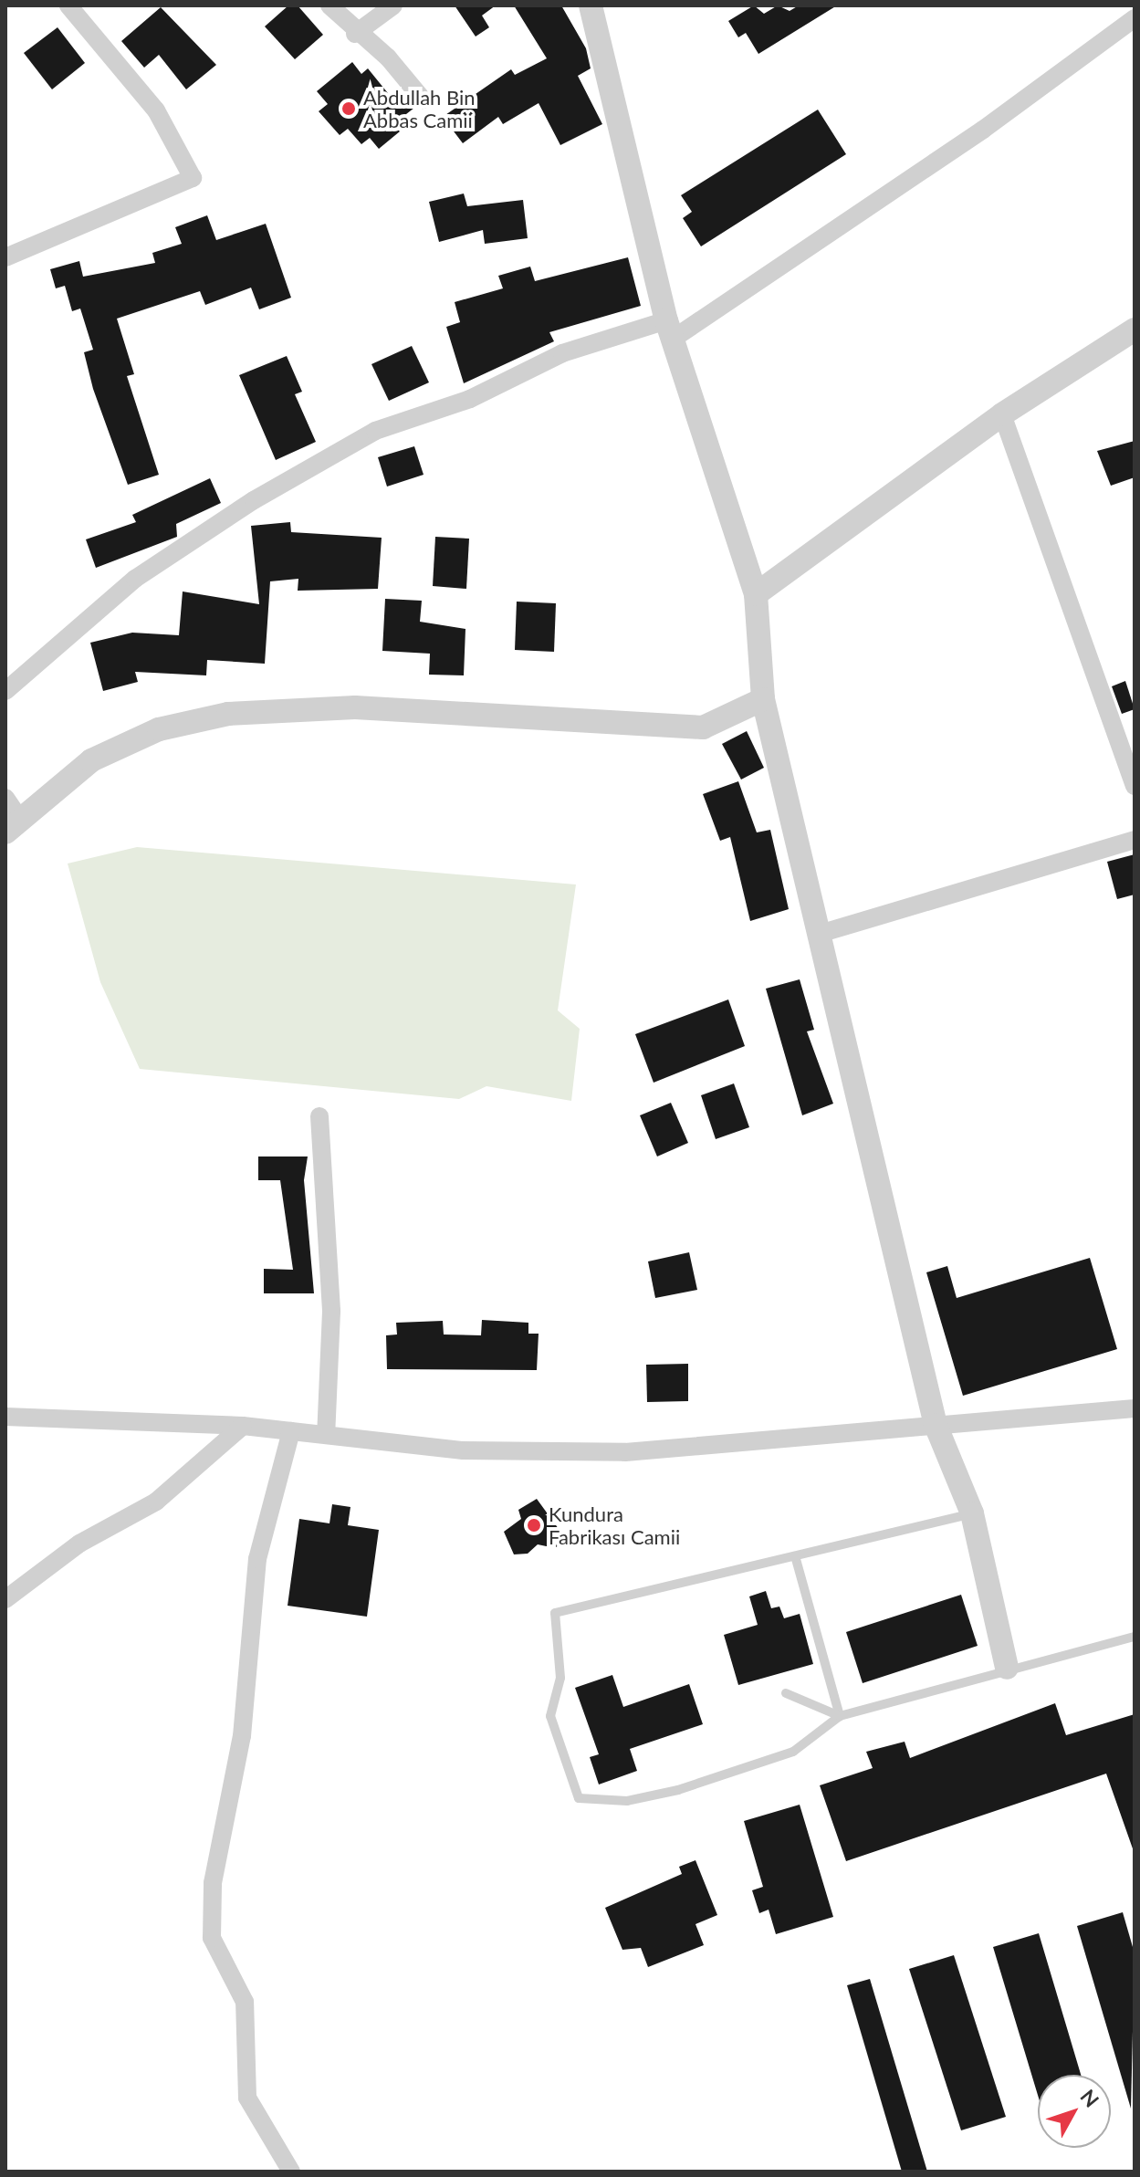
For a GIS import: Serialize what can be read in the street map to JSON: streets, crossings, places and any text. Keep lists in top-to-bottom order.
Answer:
{
  "places": ["Abdullah Bin Abbas Camii", "Kundura Fabrikası Camii"],
  "north": "top right"
}
